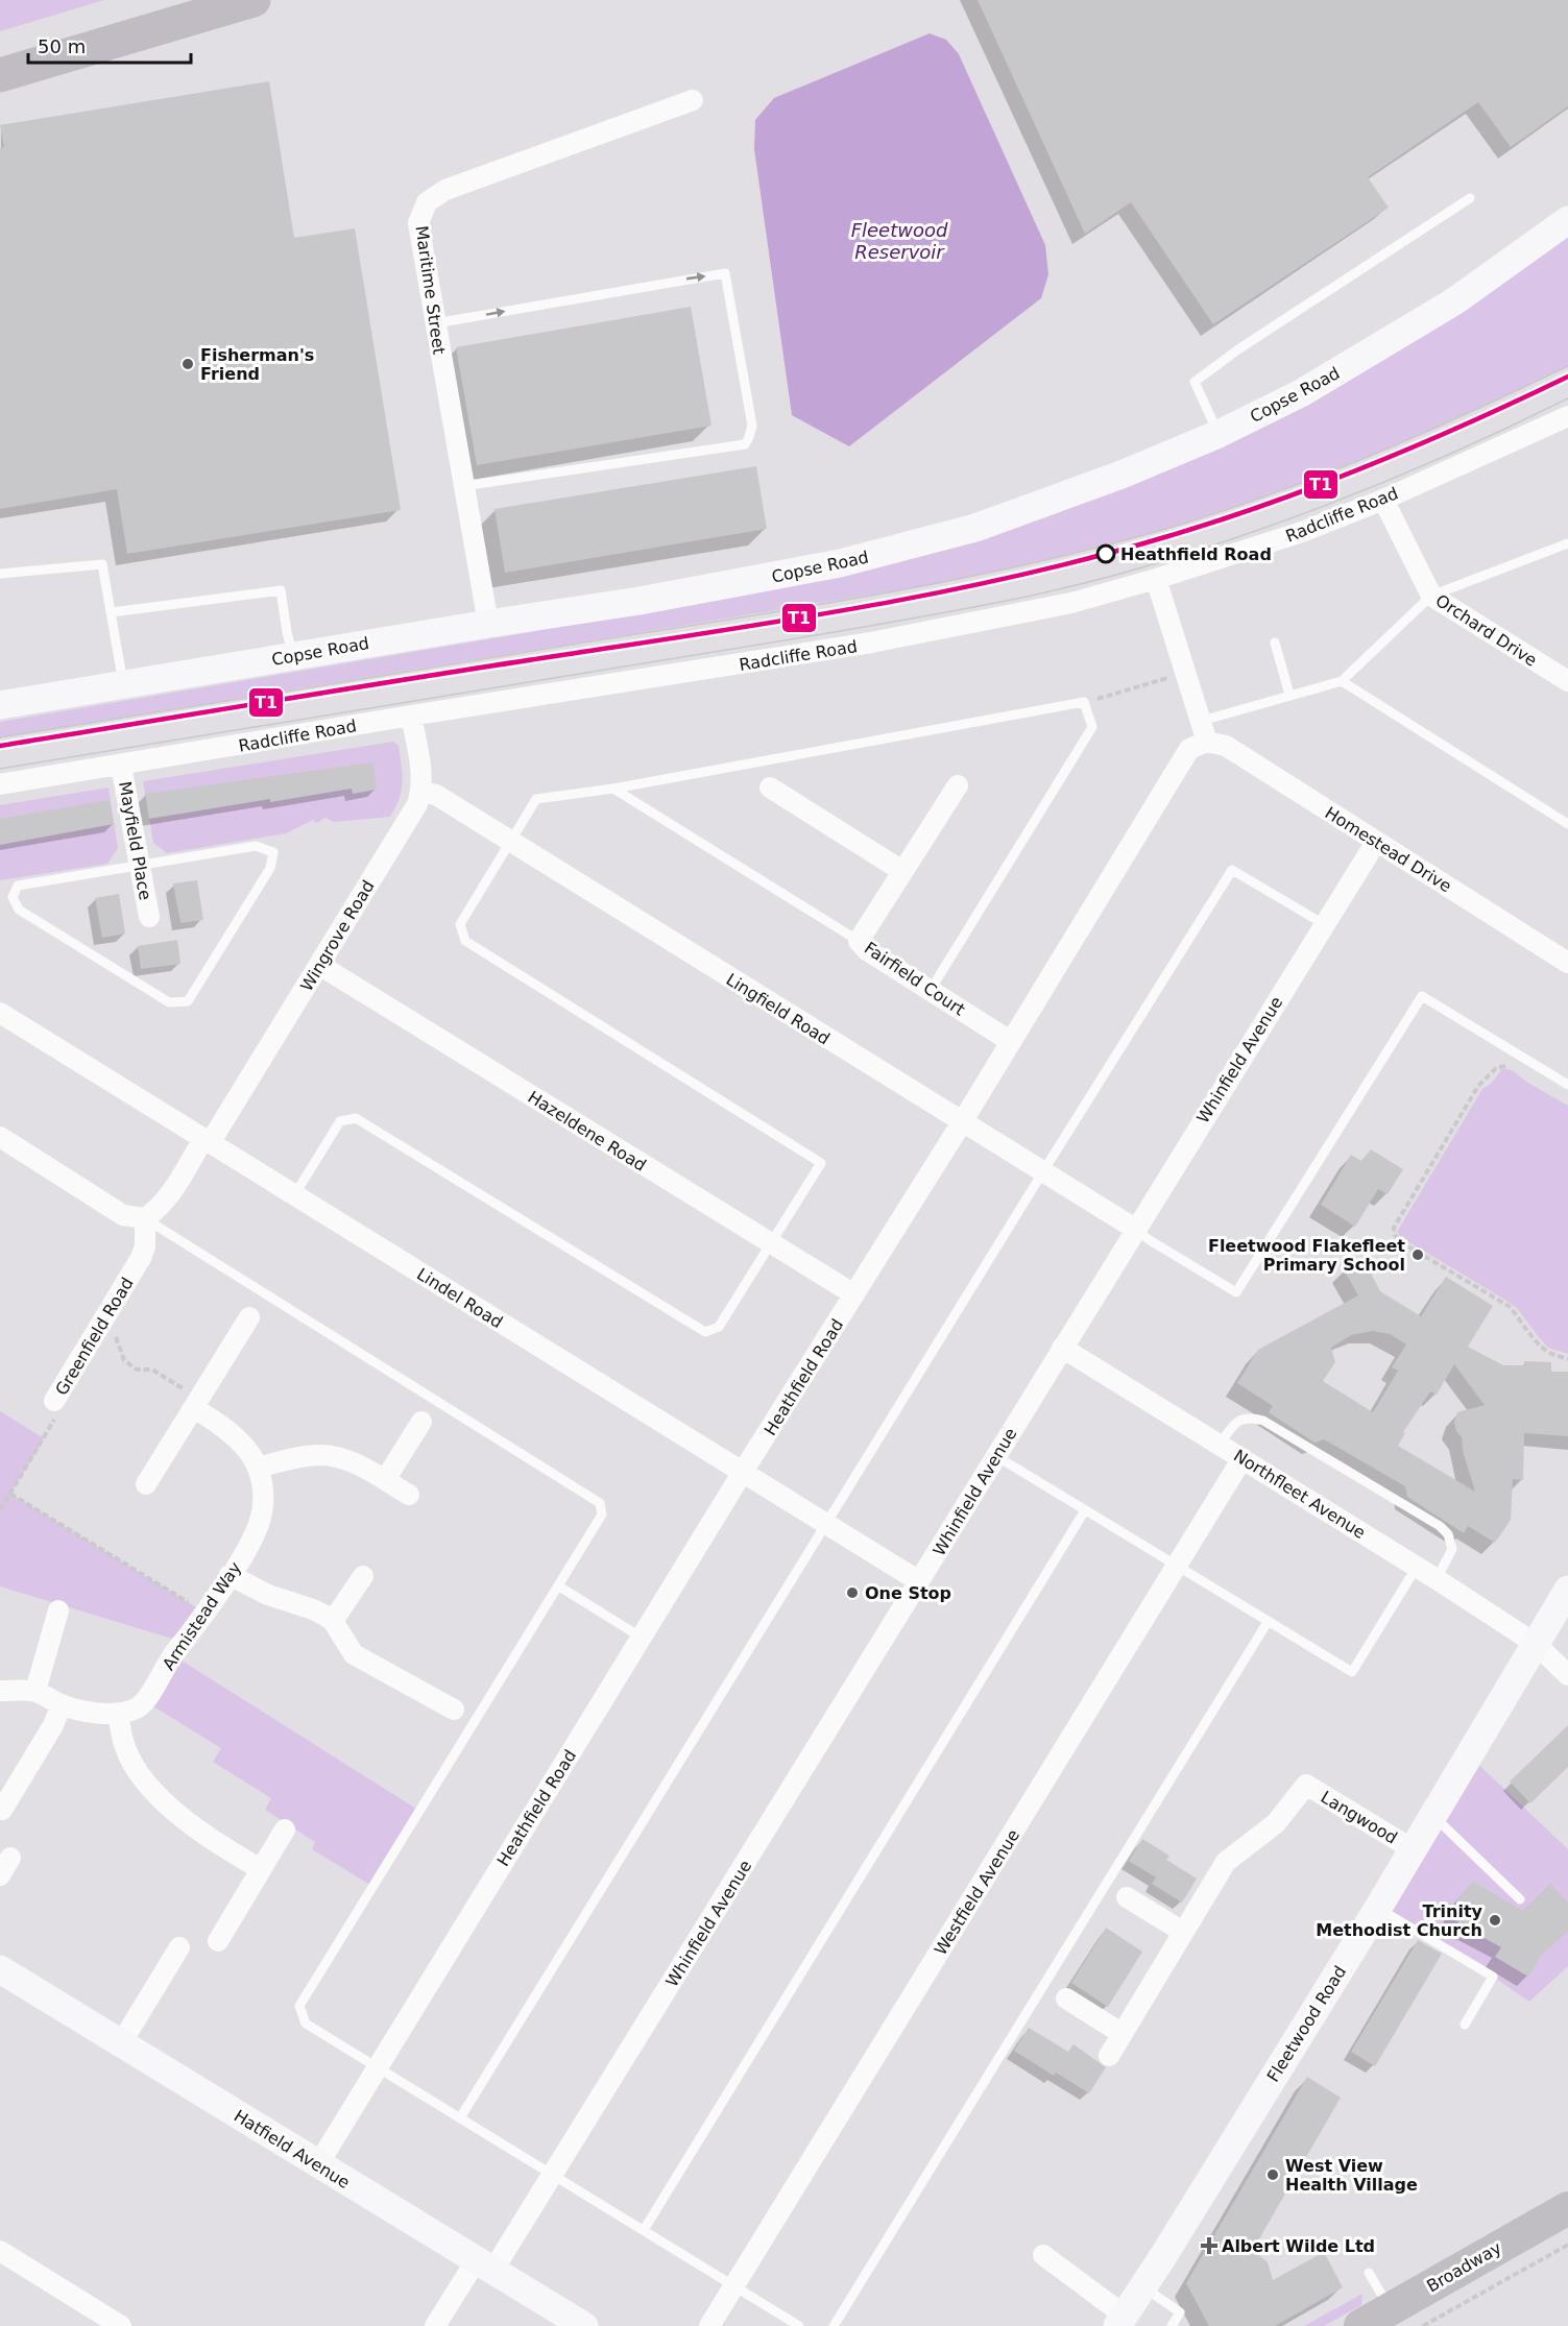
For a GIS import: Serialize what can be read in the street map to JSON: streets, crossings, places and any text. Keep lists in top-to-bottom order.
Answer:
{
  "streets": {
    "main road": ["Broadway"],
    "street": [
      "Maritime Street",
      "Copse Road",
      "Radcliffe Road",
      "Orchard Drive",
      "Mayfield Place",
      "Homestead Drive",
      "Wingrove Road",
      "Fairfield Court",
      "Lingfield Road",
      "Whinfield Avenue",
      "Hazeldene Road",
      "Lindel Road",
      "Greenfield Road",
      "Heathfield Road",
      "Northfleet Avenue",
      "Armistead Way",
      "Langwood",
      "Westfield Avenue",
      "Fleetwood Road",
      "Hatfield Avenue"
    ]
  },
  "crossings": [
    ["Maritime Street", "Copse Road"],
    ["Radcliffe Road", "Orchard Drive"],
    ["Radcliffe Road", "Mayfield Place"],
    ["Homestead Drive", "Whinfield Avenue"],
    ["Homestead Drive", "Heathfield Road"],
    ["Wingrove Road", "Lingfield Road"],
    ["Wingrove Road", "Hazeldene Road"],
    ["Wingrove Road", "Lindel Road"],
    ["Fairfield Court", "Heathfield Road"],
    ["Lingfield Road", "Whinfield Avenue"],
    ["Lingfield Road", "Heathfield Road"],
    ["Whinfield Avenue", "Lindel Road"],
    ["Whinfield Avenue", "Northfleet Avenue"],
    ["Whinfield Avenue", "Hatfield Avenue"],
    ["Hazeldene Road", "Heathfield Road"],
    ["Lindel Road", "Heathfield Road"],
    ["Heathfield Road", "Hatfield Avenue"],
    ["Northfleet Avenue", "Westfield Avenue"],
    ["Northfleet Avenue", "Fleetwood Road"],
    ["Langwood", "Fleetwood Road"]
  ],
  "water": ["Fleetwood Reservoir"],
  "places": {
    "other": [
      "Fisherman's Friend",
      "Heathfield Road",
      "Fleetwood Flakefleet Primary School",
      "One Stop",
      "Trinity Methodist Church",
      "West View Health Village"
    ],
    "health": ["Albert Wilde Ltd"]
  },
  "lines": ["transit line T1"],
  "scale_bar": "50 m"
}
